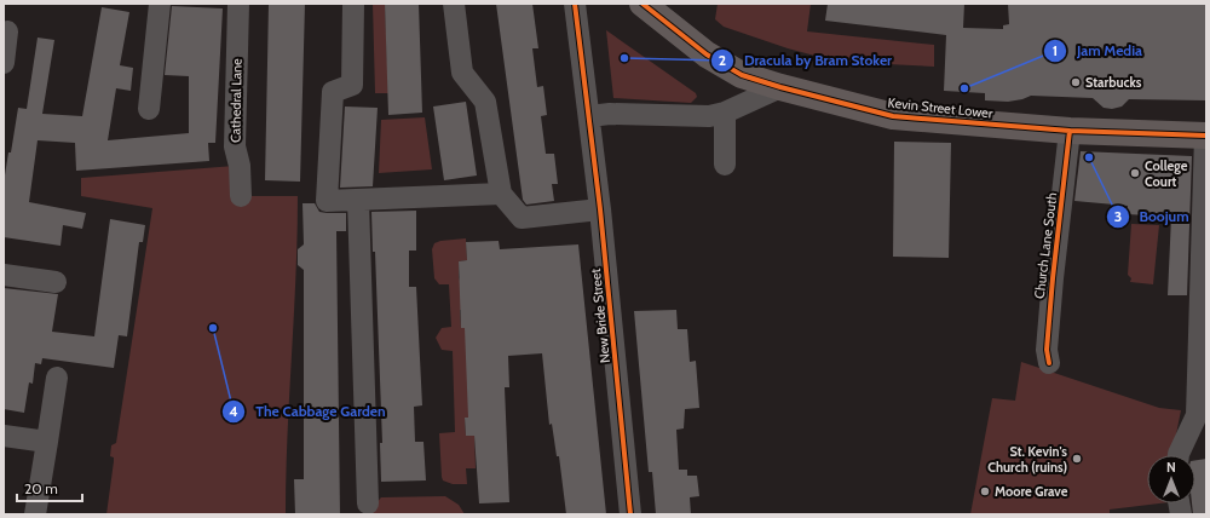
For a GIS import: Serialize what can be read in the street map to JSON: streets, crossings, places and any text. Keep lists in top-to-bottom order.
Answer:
{
  "streets": {
    "main road": ["Kevin Street Lower"],
    "street": ["Cathedral Lane", "Church Lane South", "New Bride Street"]
  },
  "crossings": [
    ["Kevin Street Lower", "Church Lane South"]
  ],
  "places": [
    "Dracula by Bram Stoker",
    "Starbucks",
    "Jam Media",
    "Boojum",
    "College Court",
    "The Cabbage Garden",
    "St. Kevin's Church (ruins)",
    "Moore Grave"
  ],
  "scale_bar": "20 m",
  "north": "top"
}
